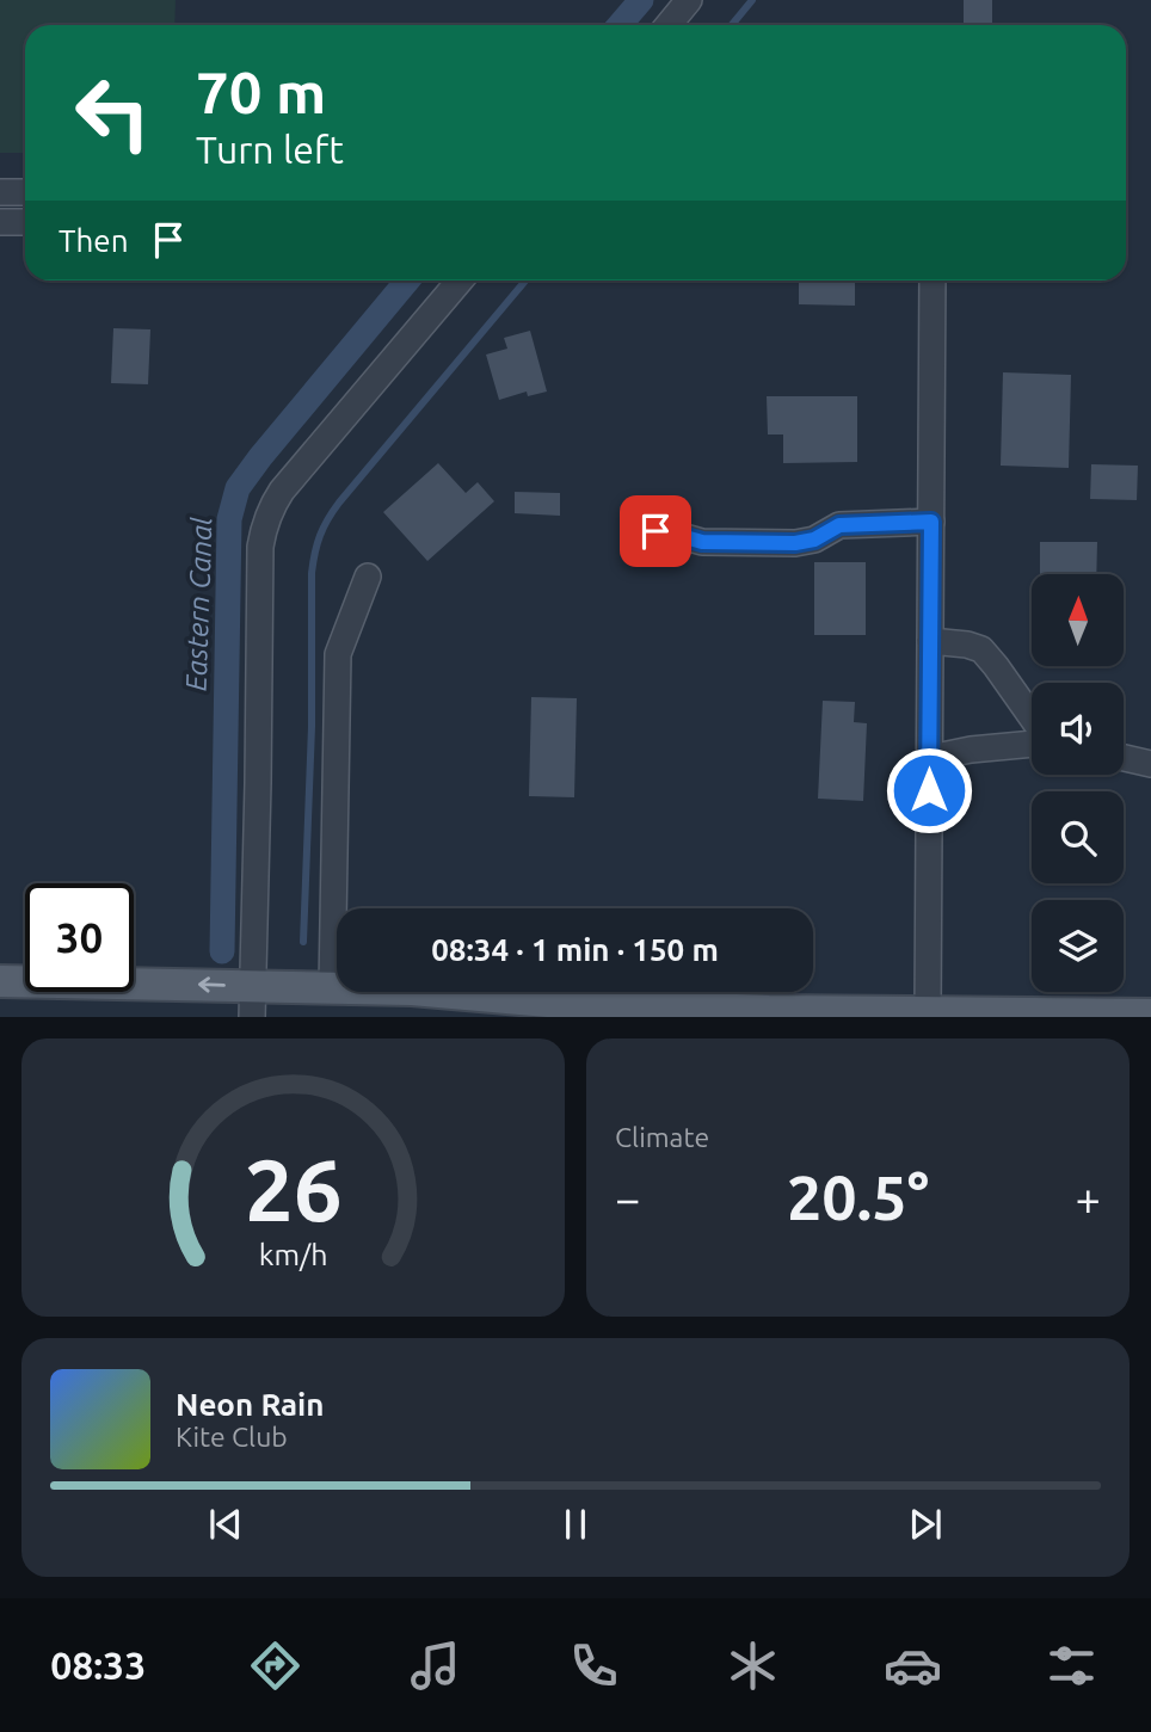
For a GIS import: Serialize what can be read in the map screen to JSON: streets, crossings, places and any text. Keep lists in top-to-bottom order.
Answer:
{
  "water": ["Eastern Canal"],
  "north": "top",
  "page": {
    "turn": ["70 m", "Turn left"],
    "then": "Then",
    "limit": "30",
    "trip": "08:34 · 1 min · 150 m",
    "tile": "Climate",
    "heat": ["−", "20.5°", "+"],
    "song": ["Neon Rain", "Kite Club"],
    "tabs": "08:33",
    "gauge": ["26", "km/h"]
  }
}
